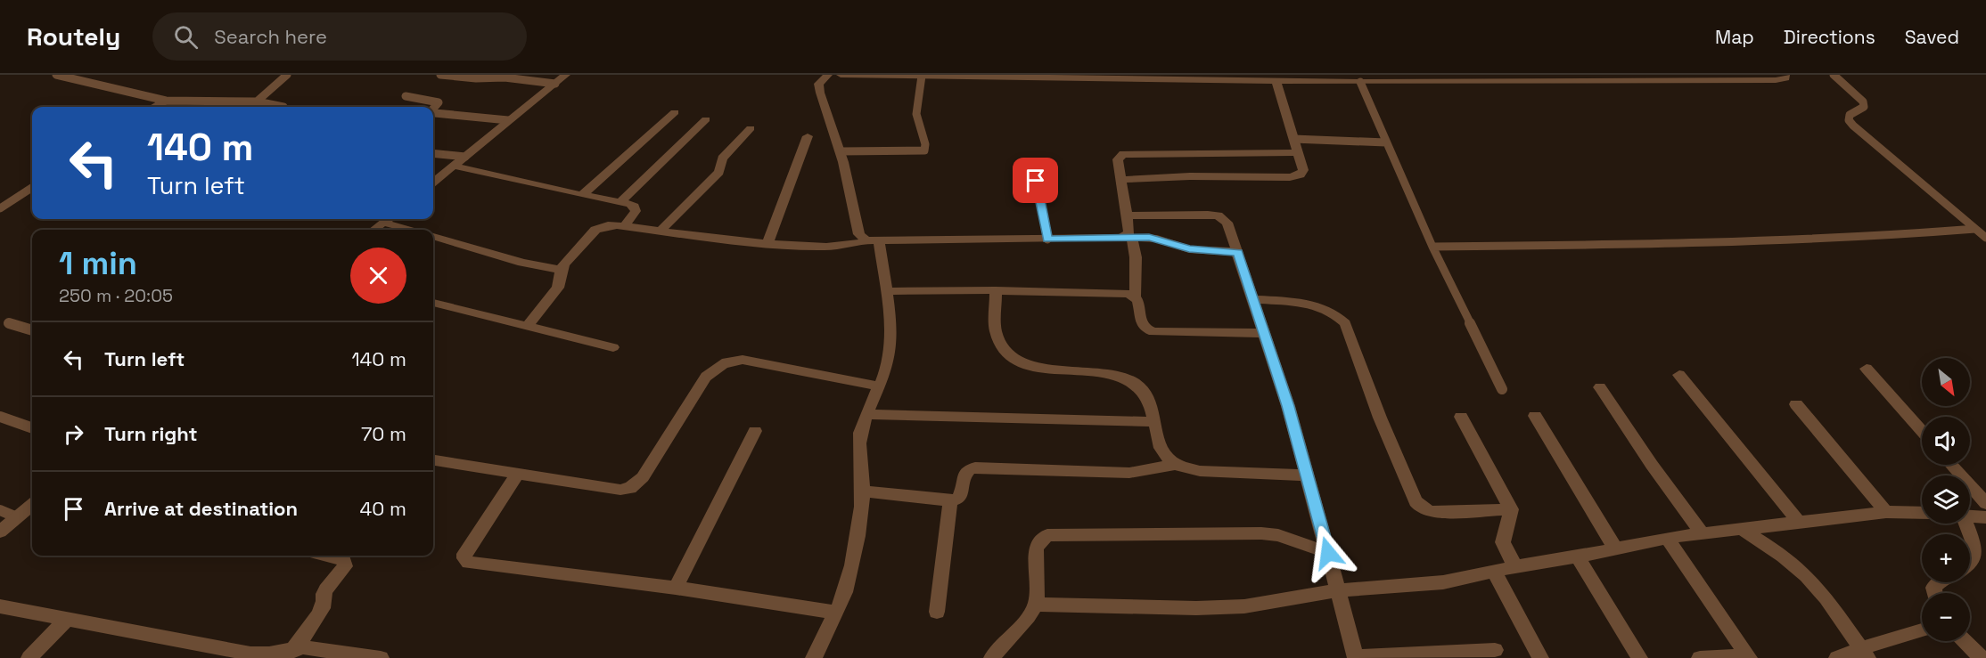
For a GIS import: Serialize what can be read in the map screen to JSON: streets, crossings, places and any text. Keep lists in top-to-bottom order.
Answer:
{
  "north": "bottom right",
  "page": {
    "header": "Routely",
    "search": "Search here",
    "nav": ["Map", "Directions", "Saved"],
    "turn": ["140 m", "Turn left"],
    "heading": ["1 min", "250 m · 20:05"],
    "list": [
      {
        "name": "Turn left",
        "value": "140 m"
      },
      {
        "name": "Turn right",
        "value": "70 m"
      },
      {
        "name": "Arrive at destination",
        "value": "40 m"
      }
    ],
    "map_buttons": ["+", "−"]
  }
}
